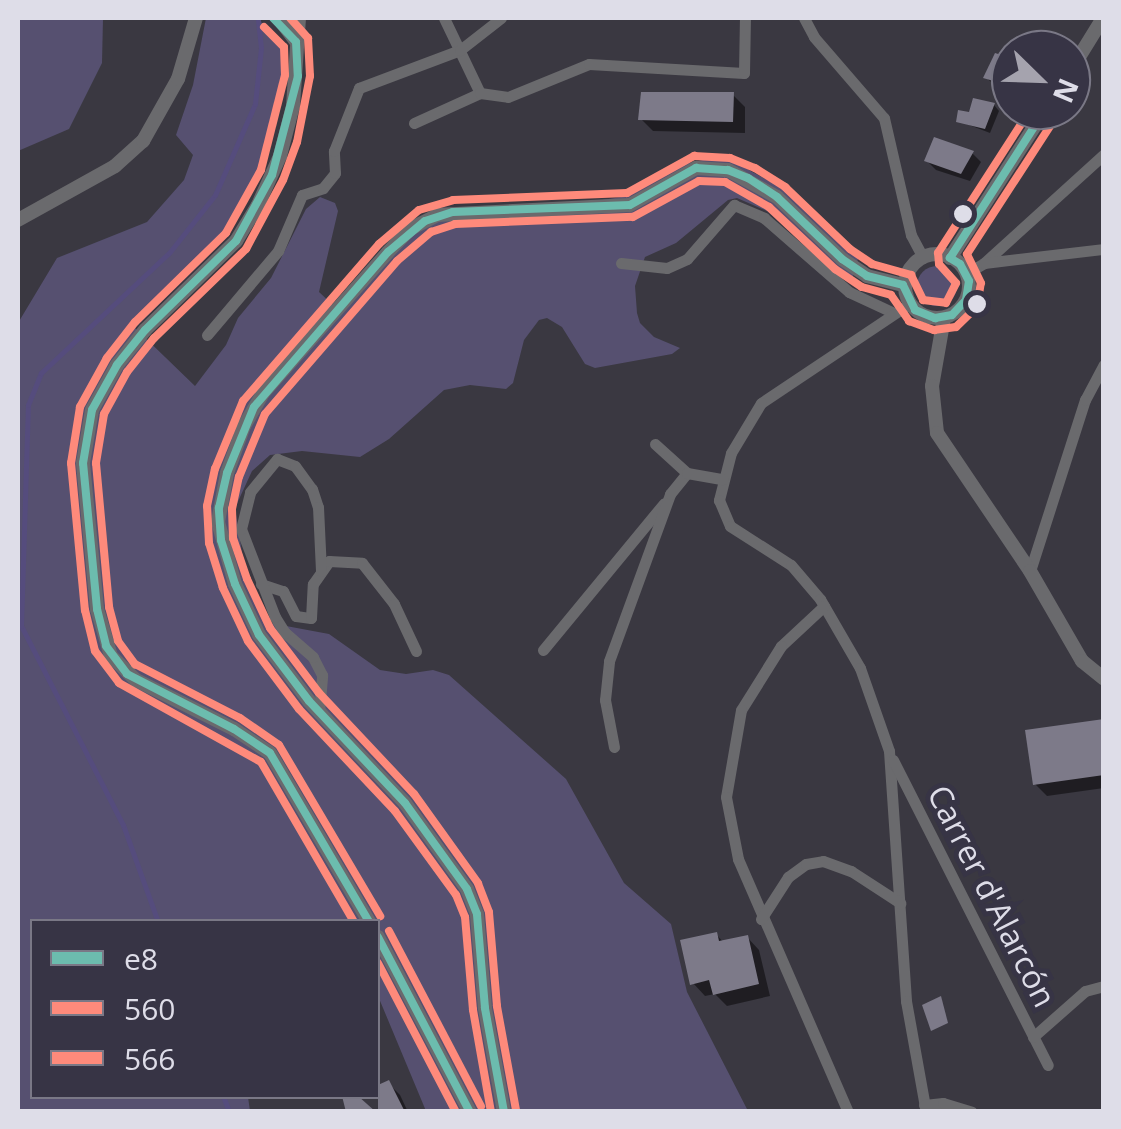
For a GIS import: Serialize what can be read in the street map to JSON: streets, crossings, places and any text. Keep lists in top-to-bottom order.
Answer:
{
  "streets": {
    "street": ["Carrer d'Alarcón"]
  },
  "lines": ["transit line e8", "transit line 566", "transit line 560"],
  "legend": ["e8", "560", "566"],
  "north": "bottom right"
}
